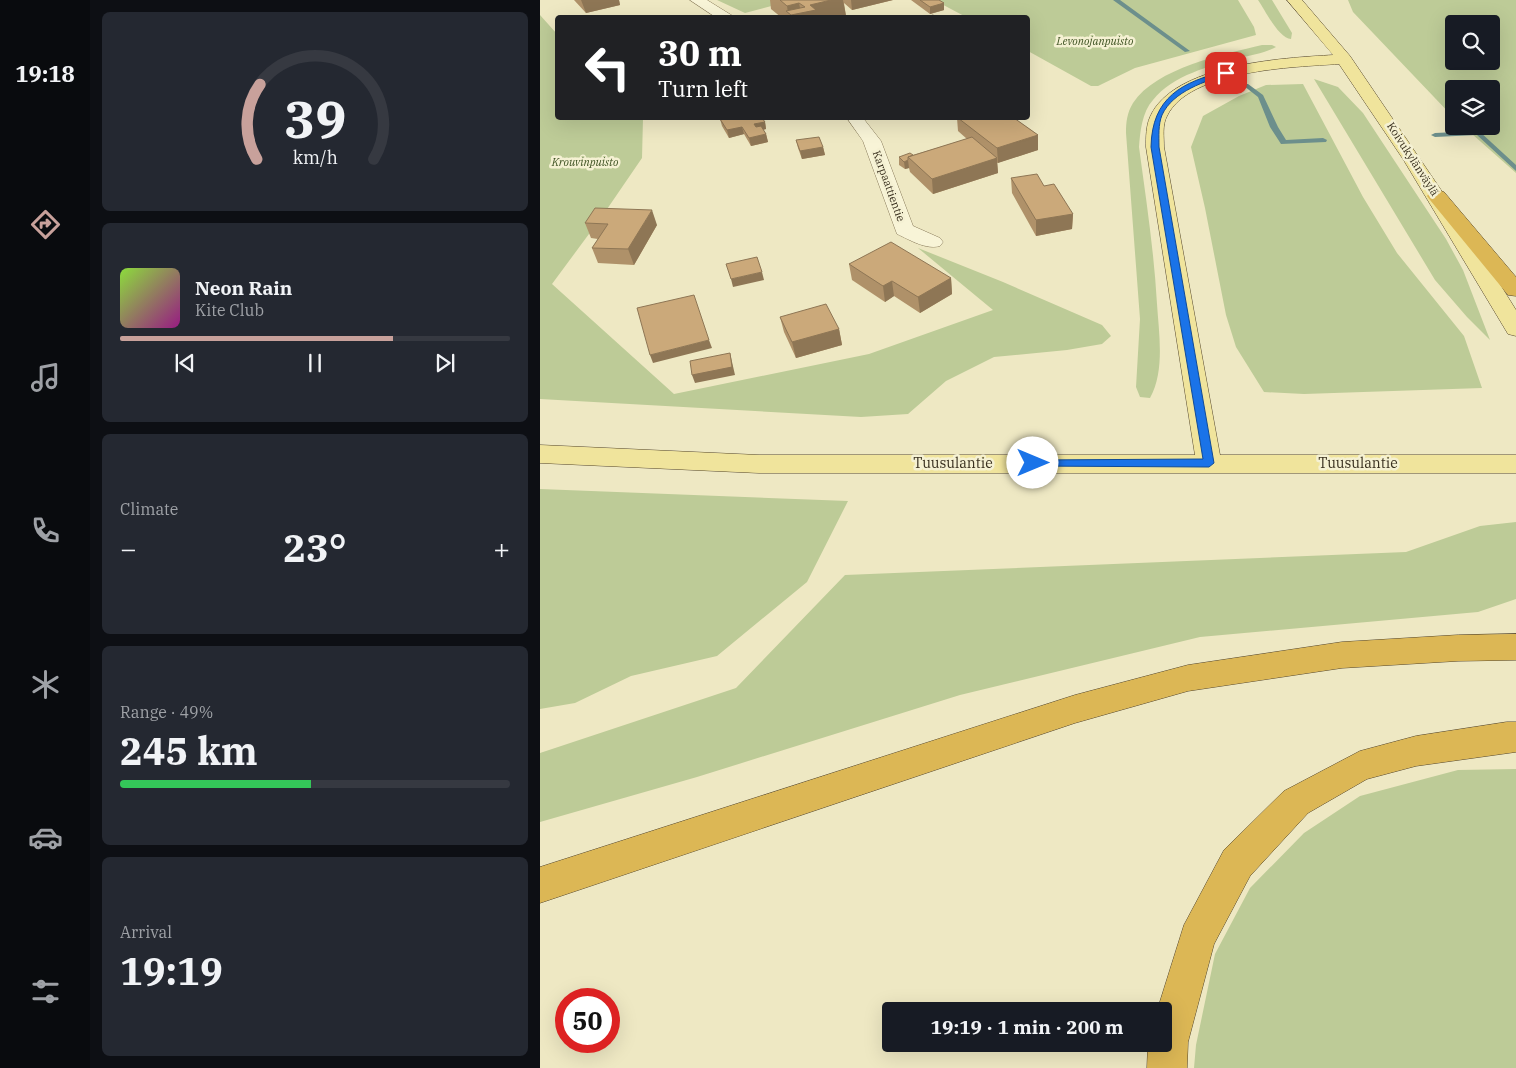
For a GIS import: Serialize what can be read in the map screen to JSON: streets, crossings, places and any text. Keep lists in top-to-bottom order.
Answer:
{
  "streets": {
    "main road": ["Koivukylänväylä", "Tuusulantie"],
    "street": ["Karpaattientie"]
  },
  "parks": ["Levonojanpuisto", "Krouvinpuisto"],
  "page": {
    "tabs": "19:18",
    "turn": ["30 m", "Turn left"],
    "song": ["Neon Rain", "Kite Club"],
    "tile": [
      "Climate",
      ["Range · 49%", "245 km"],
      ["Arrival", "19:19"]
    ],
    "heat": ["−", "23°", "+"],
    "limit": "50",
    "trip": "19:19 · 1 min · 200 m",
    "gauge": ["39", "km/h"]
  }
}
